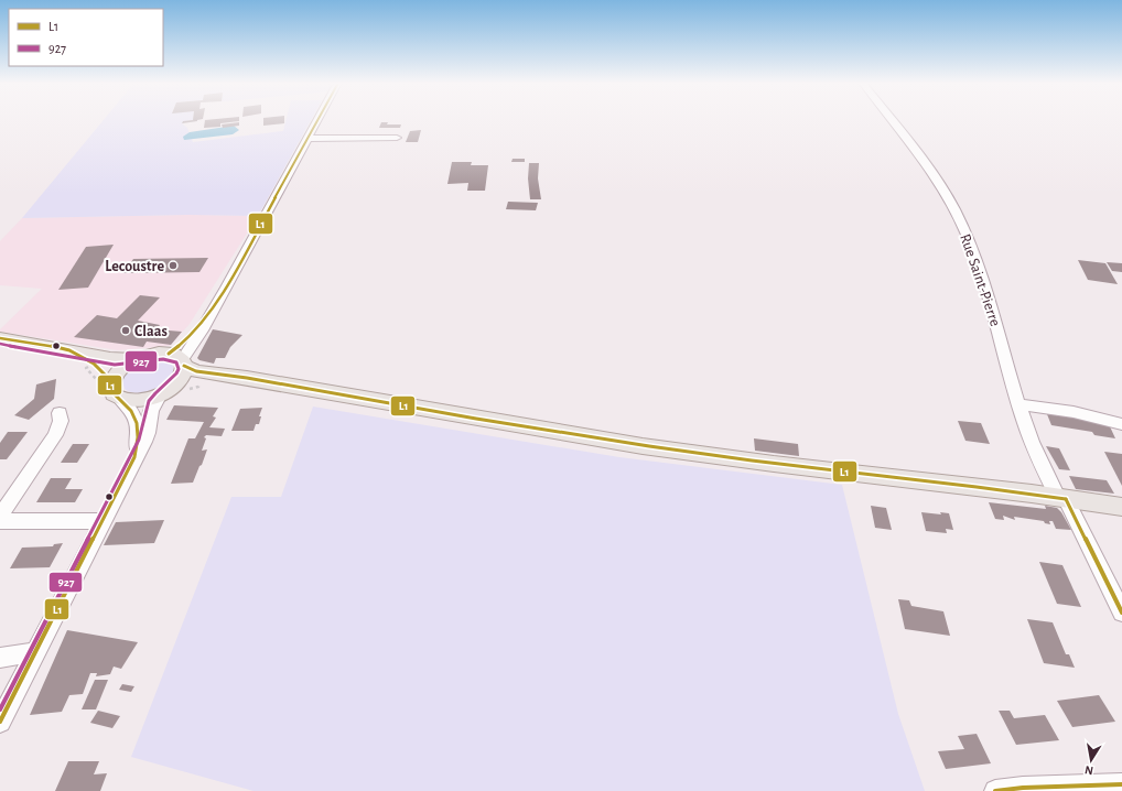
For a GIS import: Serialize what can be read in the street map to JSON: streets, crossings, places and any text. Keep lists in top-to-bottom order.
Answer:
{
  "streets": {
    "street": ["Rue Saint-Pierre"]
  },
  "places": ["Lecoustre", "Claas"],
  "lines": ["transit line L1", "transit line 927"],
  "legend": ["L1", "927"],
  "north": "bottom"
}
